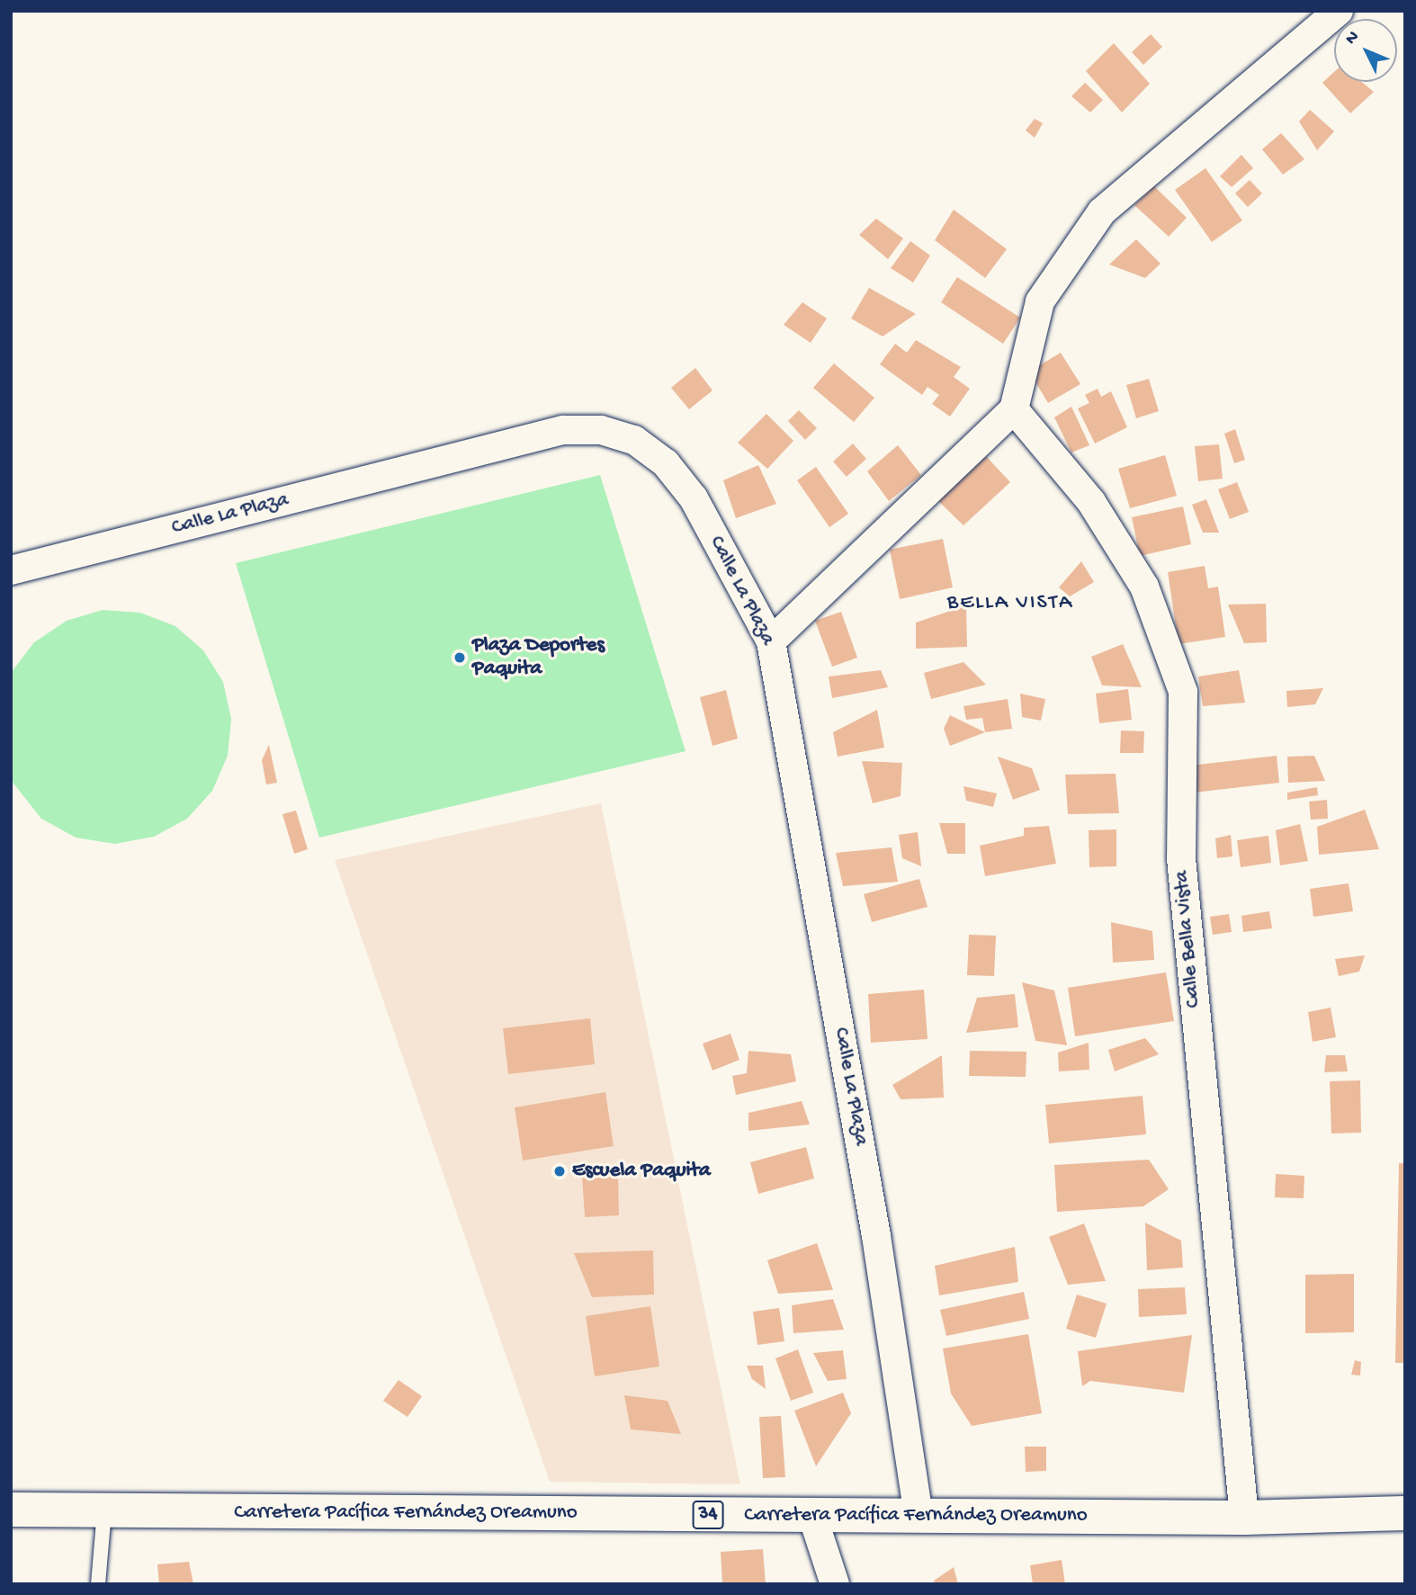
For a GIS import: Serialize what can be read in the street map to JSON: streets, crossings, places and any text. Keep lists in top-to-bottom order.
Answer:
{
  "streets": {
    "highway": ["Carretera Pacífica Fernández Oreamuno", "34"],
    "street": ["Calle La Plaza", "Calle Bella Vista"]
  },
  "crossings": [
    ["Calle La Plaza", "Carretera Pacífica Fernández Oreamuno"],
    ["Calle Bella Vista", "Carretera Pacífica Fernández Oreamuno"]
  ],
  "districts": ["BELLA VISTA"],
  "places": ["Plaza Deportes Paquita", "Escuela Paquita"],
  "north": "top left"
}
